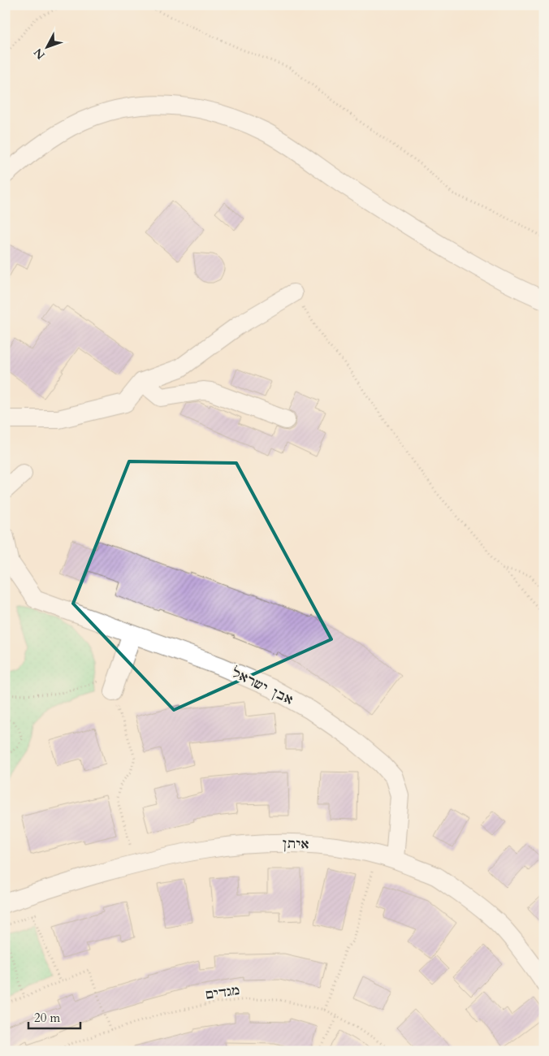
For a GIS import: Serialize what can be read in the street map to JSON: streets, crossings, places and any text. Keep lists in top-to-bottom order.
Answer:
{
  "streets": {
    "street": ["אבן ישראל", "איתן"],
    "path": ["מגדים"]
  },
  "crossings": [
    ["אבן ישראל", "איתן"]
  ],
  "scale_bar": "20 m",
  "north": "bottom left"
}
